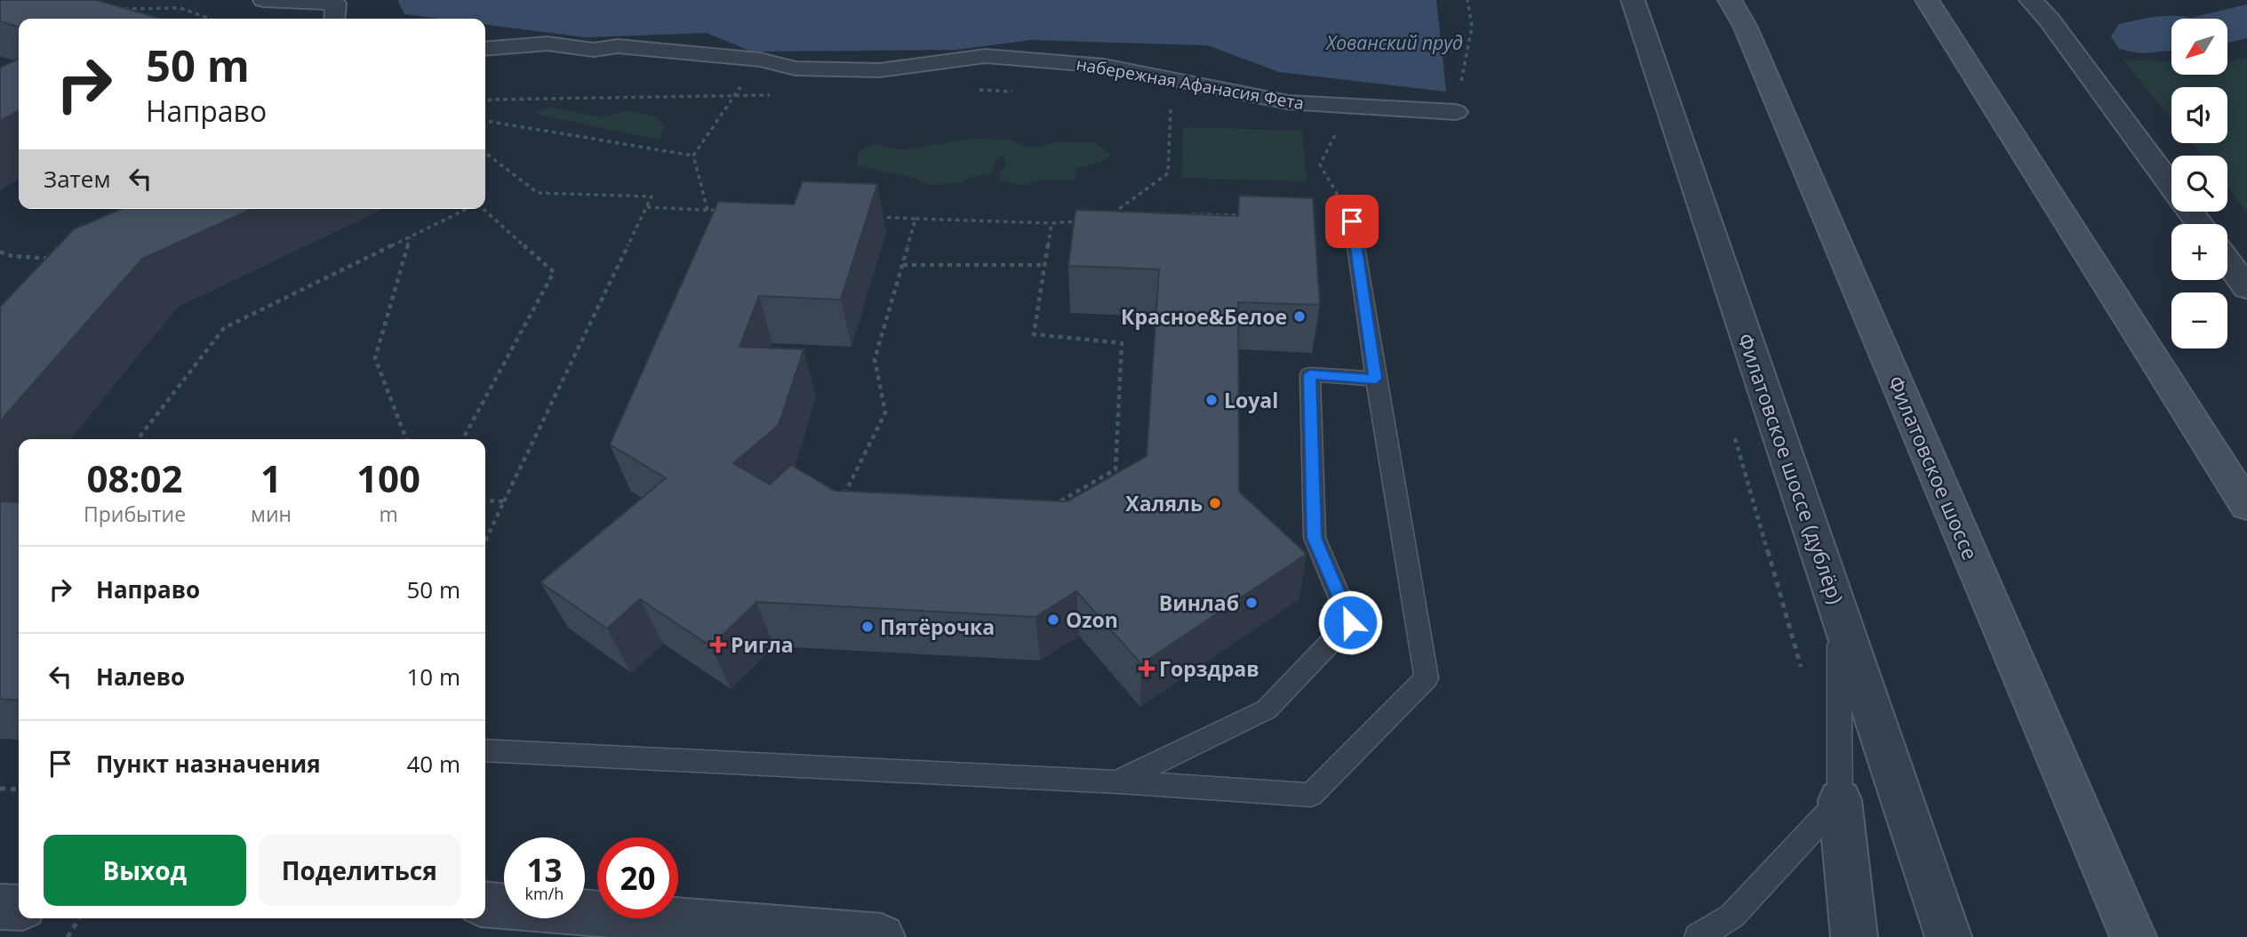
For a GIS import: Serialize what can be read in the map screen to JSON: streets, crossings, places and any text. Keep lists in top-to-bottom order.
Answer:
{
  "streets": {
    "main road": ["Филатовское шоссе"],
    "street": ["набережная Афанасия Фета", "Филатовское шоссе (дублёр)"]
  },
  "water": ["Хованский пруд"],
  "places": {
    "other": [
      "Красное&Белое",
      "Loyal",
      "Халяль",
      "Винлаб",
      "Ozon",
      "Пятёрочка"
    ],
    "health": ["Ригла", "Горздрав"]
  },
  "north": "bottom left",
  "page": {
    "map_buttons": ["+", "−"],
    "turn": ["50 m", "Направо"],
    "then": "Затем",
    "eta": [
      "08:02",
      "Прибытие",
      "1",
      "мин",
      "100",
      "m"
    ],
    "list": [
      {
        "name": "Направо",
        "value": "50 m"
      },
      {
        "name": "Налево",
        "value": "10 m"
      },
      {
        "name": "Пункт назначения",
        "value": "40 m"
      }
    ],
    "buttons": ["Выход", "Поделиться"],
    "speed": "13 km/h",
    "limit": "20"
  }
}
